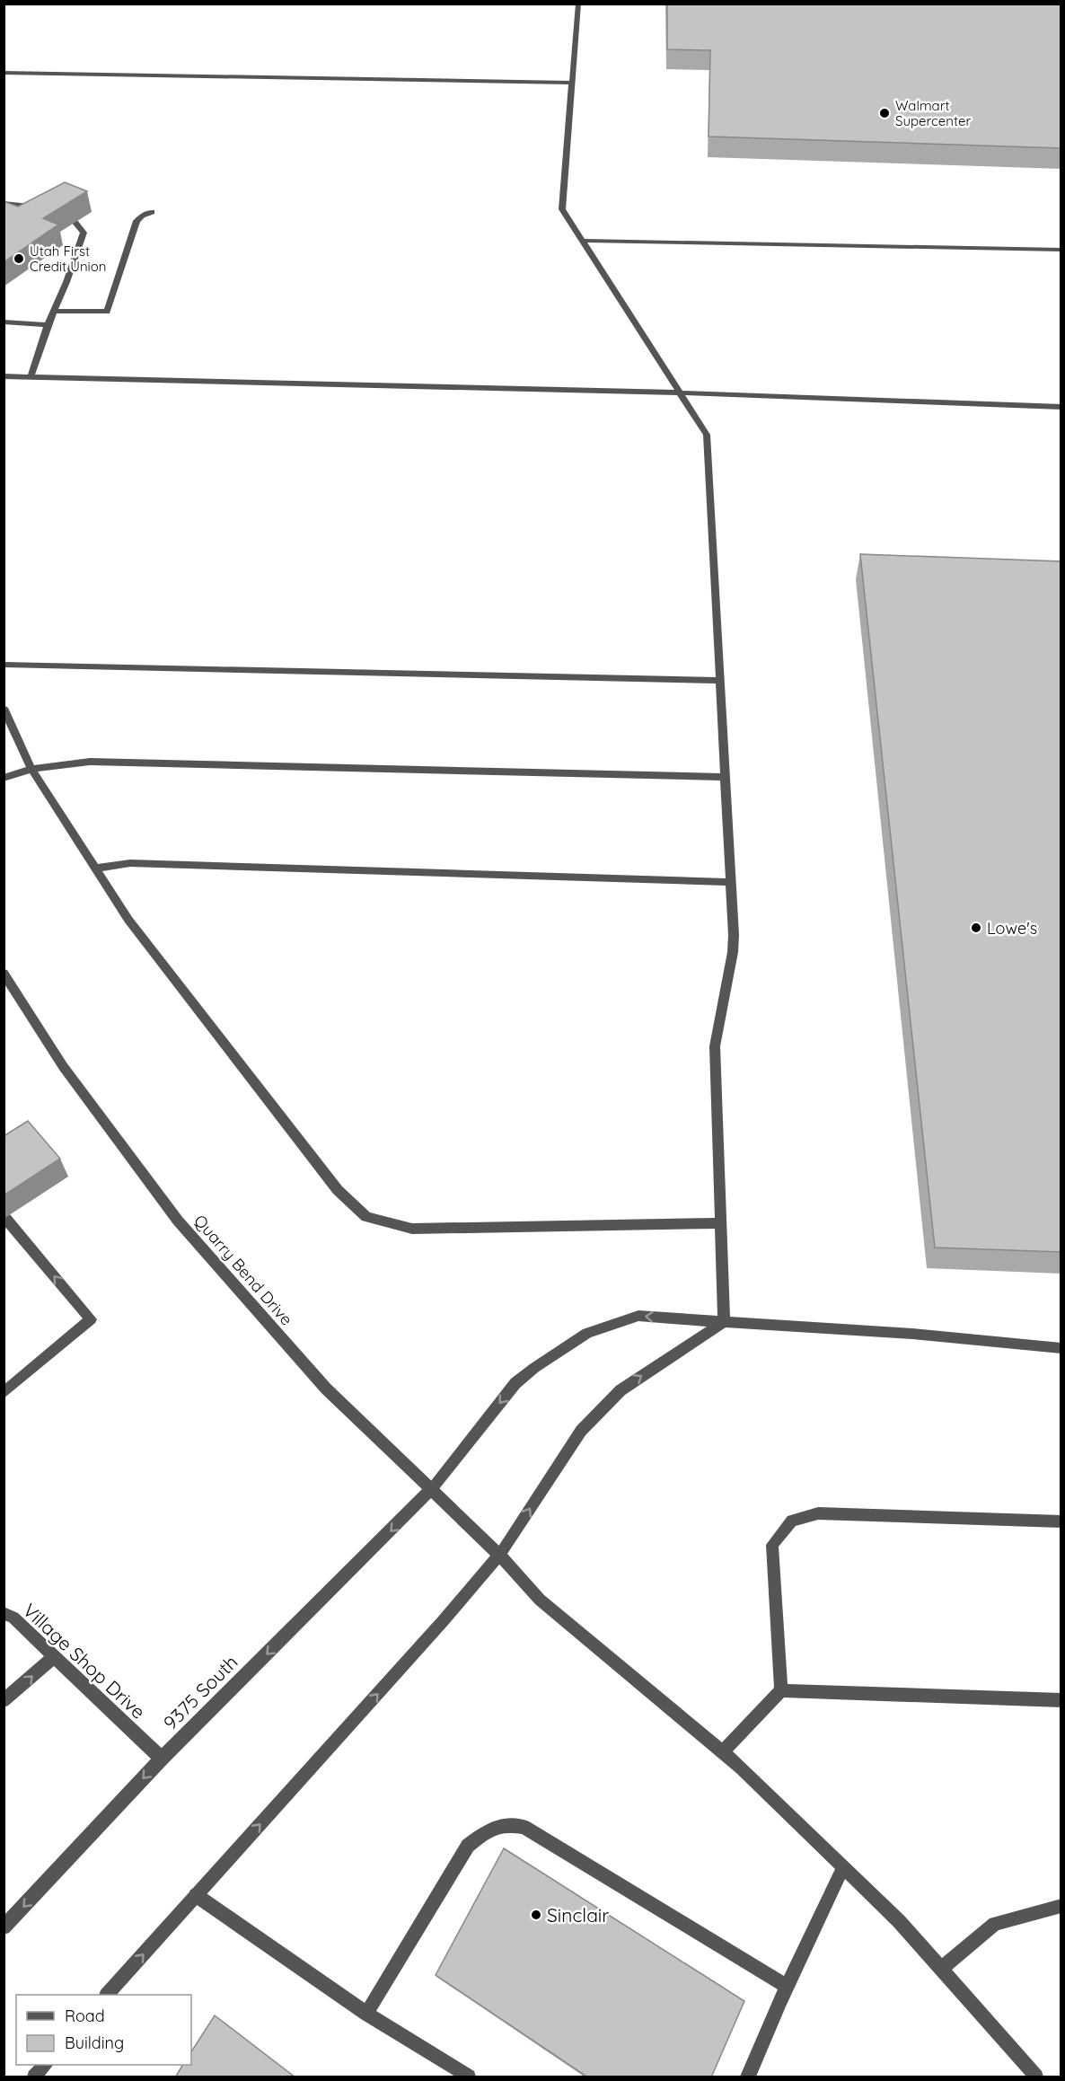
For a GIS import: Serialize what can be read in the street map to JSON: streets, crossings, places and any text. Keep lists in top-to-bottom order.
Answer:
{
  "streets": {
    "street": ["Quarry Bend Drive", "Village Shop Drive", "9375 South"]
  },
  "crossings": [
    ["Quarry Bend Drive", "9375 South"],
    ["Village Shop Drive", "9375 South"]
  ],
  "places": [
    "Walmart Supercenter",
    "Utah First Credit Union",
    "Lowe's",
    "Sinclair"
  ],
  "legend": ["Road", "Building"]
}
